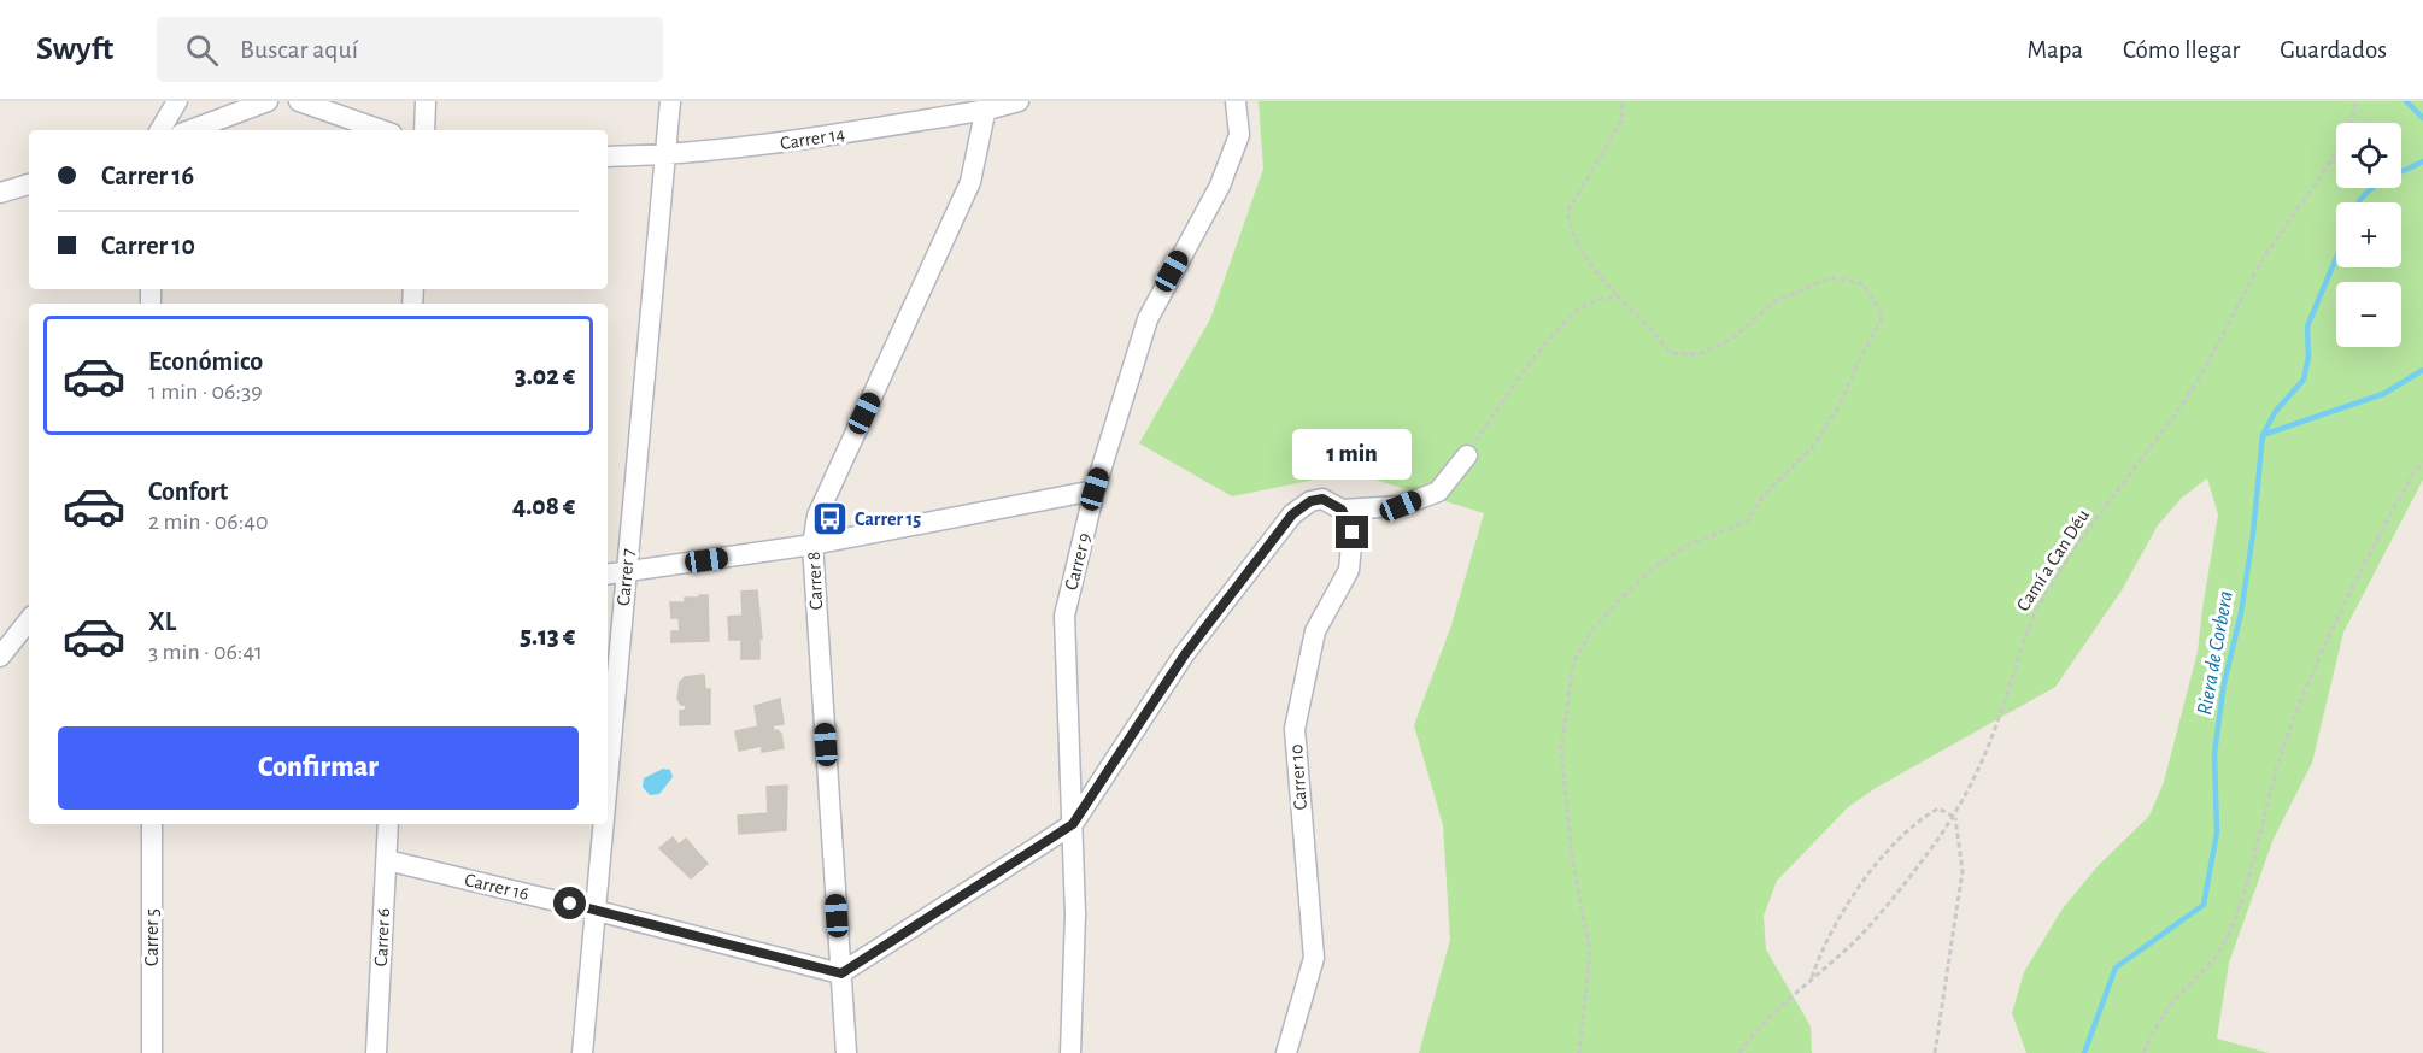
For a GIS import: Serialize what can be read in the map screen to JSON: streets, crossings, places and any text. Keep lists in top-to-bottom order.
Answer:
{
  "streets": {
    "street": [
      "Carrer 14",
      "Carrer 9",
      "Carrer 7",
      "Carrer 8",
      "Carrer 10",
      "Carrer 16",
      "Carrer 5",
      "Carrer 6"
    ],
    "path": ["Camí a Can Déu"]
  },
  "crossings": [
    ["Carrer 14", "Carrer 7"],
    ["Carrer 14", "Carrer 8"],
    ["Carrer 7", "Carrer 16"],
    ["Carrer 8", "Carrer 16"],
    ["Carrer 16", "Carrer 6"]
  ],
  "water": ["Riera de Corbera"],
  "places": {
    "bus stop": ["Carrer 15"]
  },
  "page": {
    "header": "Swyft",
    "search": "Buscar aquí",
    "nav": ["Mapa", "Cómo llegar", "Guardados"],
    "map_buttons": ["+", "−"],
    "banner": ["Carrer 16", "Carrer 10"],
    "list": [
      {
        "name": "Económico",
        "note": "1 min · 06:39",
        "value": "3.02 €"
      },
      {
        "name": "Confort",
        "note": "2 min · 06:40",
        "value": "4.08 €"
      },
      {
        "name": "XL",
        "note": "3 min · 06:41",
        "value": "5.13 €"
      }
    ],
    "bubble": "1 min",
    "buttons": "Confirmar"
  }
}
